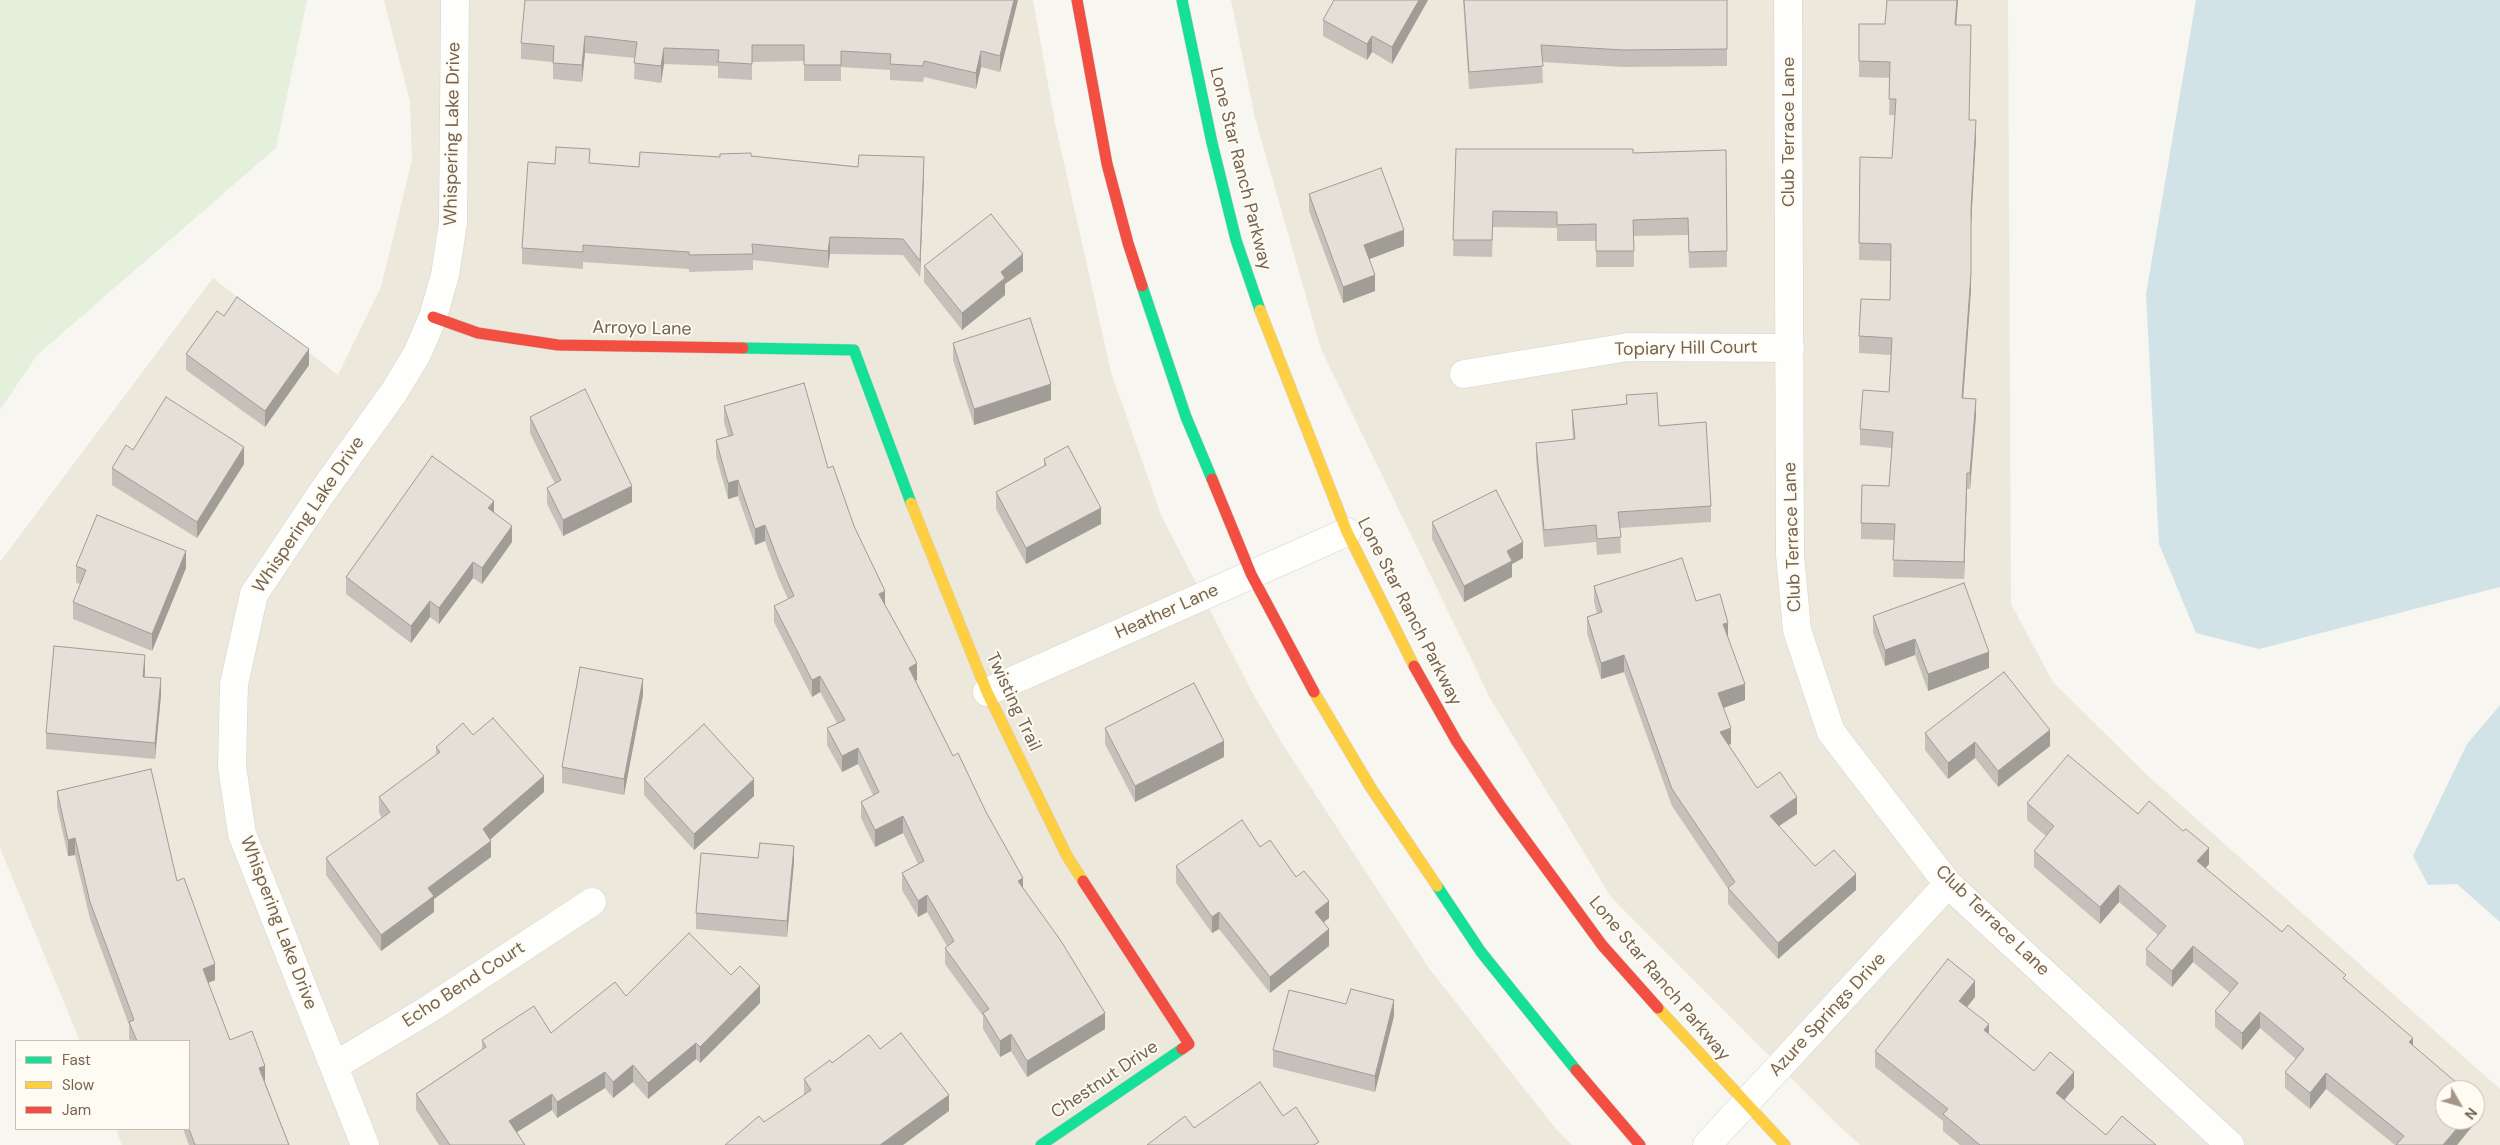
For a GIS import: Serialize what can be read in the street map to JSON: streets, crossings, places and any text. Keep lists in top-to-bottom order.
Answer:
{
  "streets": {
    "main road": [
      "Lone Star Ranch Parkway",
      "Arroyo Lane",
      "Twisting Trail",
      "Chestnut Drive"
    ],
    "street": [
      "Club Terrace Lane",
      "Whispering Lake Drive",
      "Topiary Hill Court",
      "Heather Lane",
      "Echo Bend Court",
      "Azure Springs Drive"
    ]
  },
  "crossings": [
    ["Club Terrace Lane", "Topiary Hill Court"],
    ["Club Terrace Lane", "Azure Springs Drive"],
    ["Whispering Lake Drive", "Arroyo Lane"],
    ["Whispering Lake Drive", "Echo Bend Court"],
    ["Lone Star Ranch Parkway", "Heather Lane"],
    ["Lone Star Ranch Parkway", "Azure Springs Drive"],
    ["Arroyo Lane", "Twisting Trail"],
    ["Heather Lane", "Twisting Trail"],
    ["Twisting Trail", "Chestnut Drive"]
  ],
  "legend": ["Fast", "Slow", "Jam"],
  "north": "bottom right"
}
